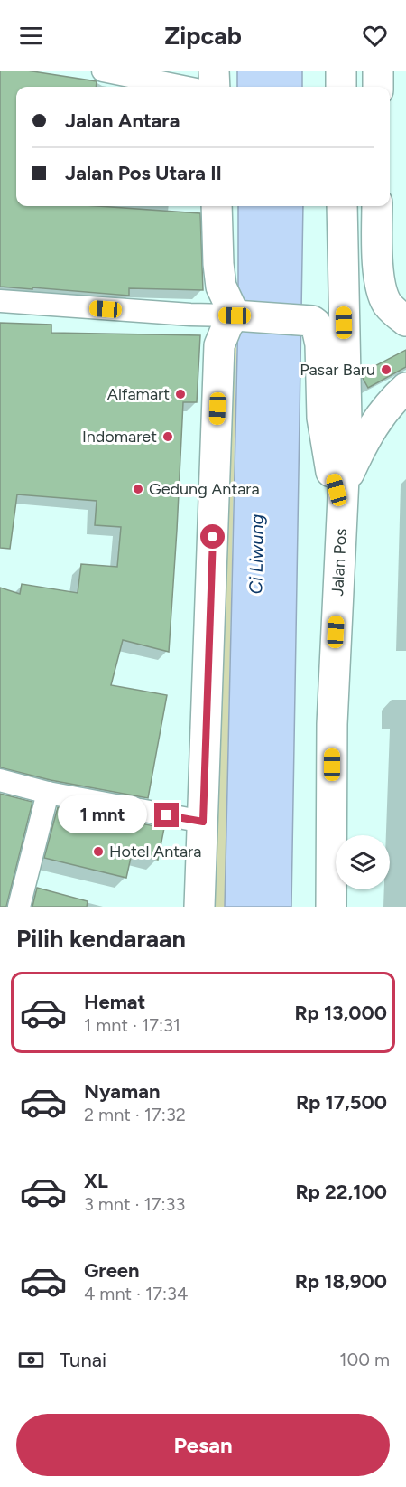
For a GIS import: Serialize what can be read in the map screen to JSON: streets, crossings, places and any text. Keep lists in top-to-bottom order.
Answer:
{
  "streets": {
    "main road": ["Jalan Pos"]
  },
  "water": ["Ci Liwung"],
  "places": [
    "Pasar Baru",
    "Alfamart",
    "Indomaret",
    "Gedung Antara",
    "Hotel Antara"
  ],
  "page": {
    "header": "Zipcab",
    "banner": ["Jalan Antara", "Jalan Pos Utara II"],
    "bubble": "1 mnt",
    "heading": "Pilih kendaraan",
    "list": [
      {
        "name": "Hemat",
        "note": "1 mnt · 17:31",
        "value": "Rp 13,000"
      },
      {
        "name": "Nyaman",
        "note": "2 mnt · 17:32",
        "value": "Rp 17,500"
      },
      {
        "name": "XL",
        "note": "3 mnt · 17:33",
        "value": "Rp 22,100"
      },
      {
        "name": "Green",
        "note": "4 mnt · 17:34",
        "value": "Rp 18,900"
      }
    ],
    "pay": ["Tunai", "100 m"],
    "buttons": "Pesan"
  }
}
